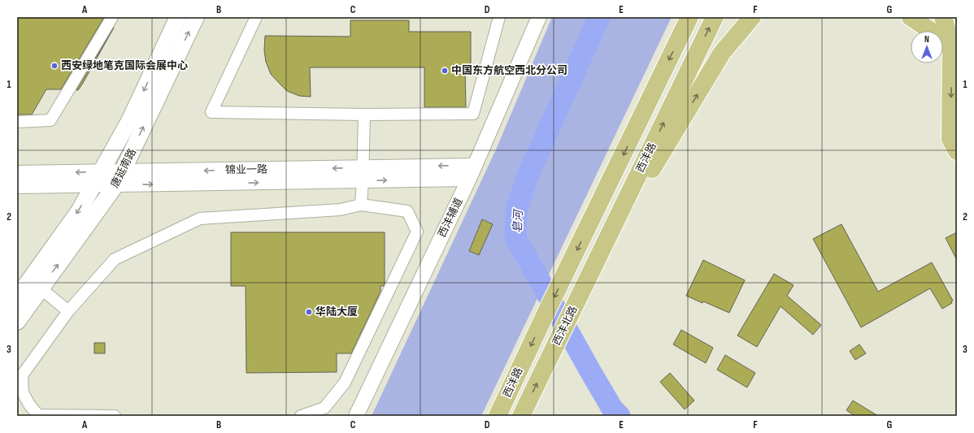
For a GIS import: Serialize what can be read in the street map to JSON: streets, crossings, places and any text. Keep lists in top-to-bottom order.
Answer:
{
  "streets": {
    "highway": ["西沣路", "西沣北路"],
    "main road": ["唐延南路"],
    "street": ["锦业一路", "西沣辅道"]
  },
  "crossings": [
    ["西沣路", "西沣北路"],
    ["唐延南路", "锦业一路"],
    ["锦业一路", "西沣辅道"]
  ],
  "water": ["皂河"],
  "places": ["西安绿地笔克国际会展中心", "中国东方航空西北分公司", "华陆大厦"],
  "north": "top",
  "grid": {
    "columns": [
      "A",
      "B",
      "C",
      "D",
      "E",
      "F",
      "G"
    ],
    "rows": ["1", "2", "3"]
  }
}
